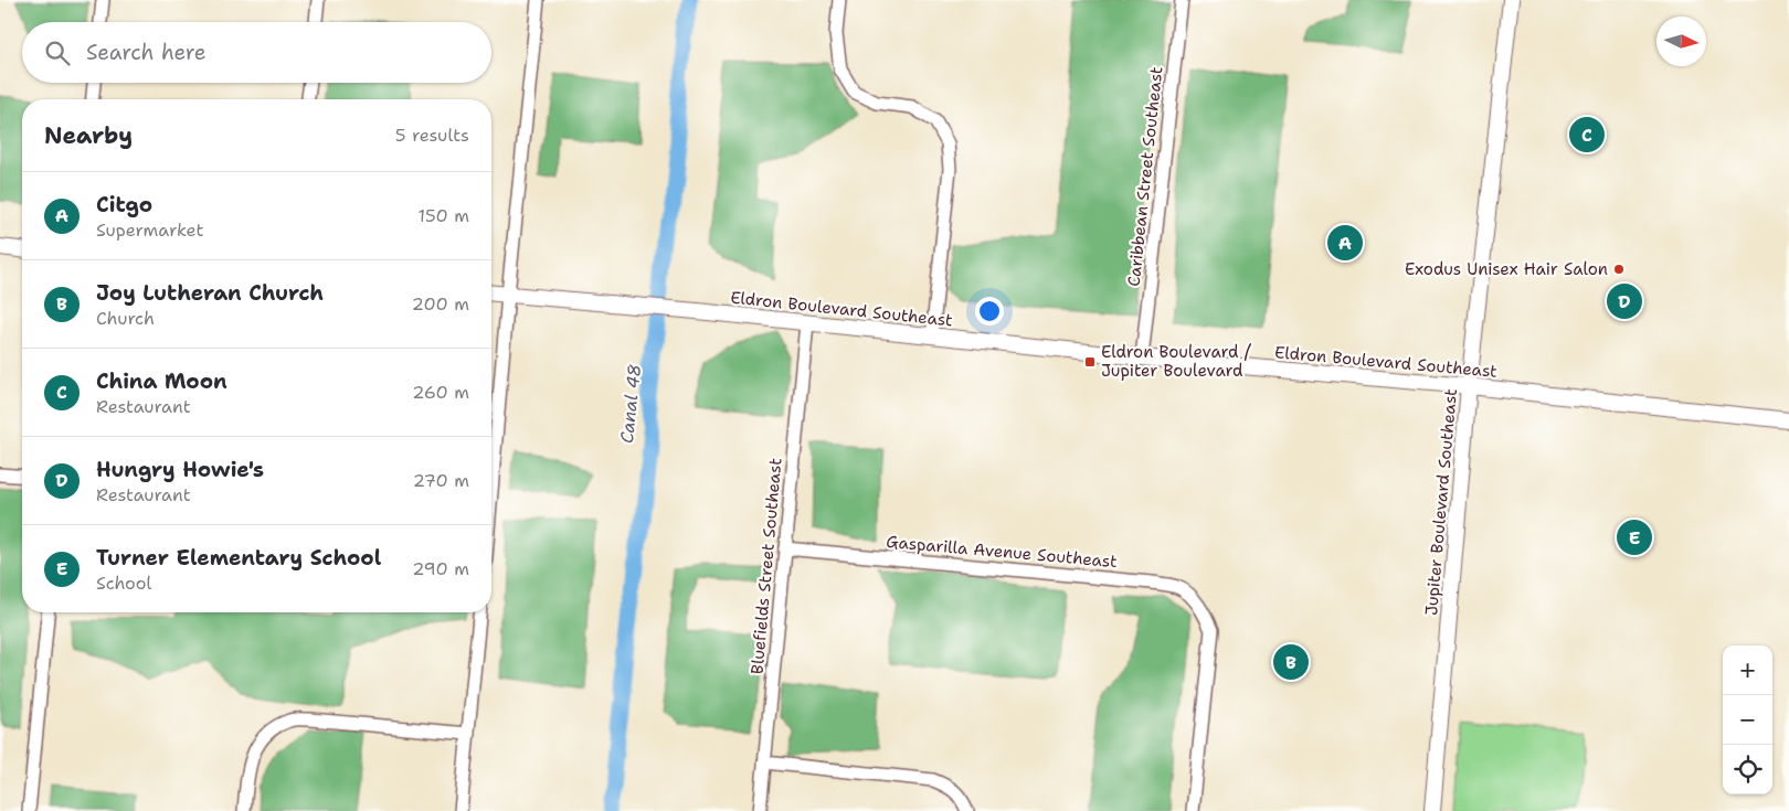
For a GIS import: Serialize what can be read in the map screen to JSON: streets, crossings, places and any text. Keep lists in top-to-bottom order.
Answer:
{
  "streets": {
    "street": [
      "Caribbean Street Southeast",
      "Eldron Boulevard Southeast",
      "Jupiter Boulevard Southeast",
      "Gasparilla Avenue Southeast",
      "Bluefields Street Southeast"
    ]
  },
  "crossings": [
    ["Caribbean Street Southeast", "Eldron Boulevard Southeast"],
    ["Eldron Boulevard Southeast", "Jupiter Boulevard Southeast"],
    ["Eldron Boulevard Southeast", "Bluefields Street Southeast"],
    ["Gasparilla Avenue Southeast", "Bluefields Street Southeast"]
  ],
  "water": ["Canal 48"],
  "places": {
    "other": ["Exodus Unisex Hair Salon"],
    "transit": ["Eldron Boulevard / Jupiter Boulevard"]
  },
  "north": "right",
  "page": {
    "search": "Search here",
    "heading": ["Nearby", "5 results"],
    "pins": [
      "C",
      "A",
      "D",
      "E",
      "B"
    ],
    "list": [
      {
        "mark": "A",
        "name": "Citgo",
        "note": "Supermarket",
        "value": "150 m"
      },
      {
        "mark": "B",
        "name": "Joy Lutheran Church",
        "note": "Church",
        "value": "200 m"
      },
      {
        "mark": "C",
        "name": "China Moon",
        "note": "Restaurant",
        "value": "260 m"
      },
      {
        "mark": "D",
        "name": "Hungry Howie's",
        "note": "Restaurant",
        "value": "270 m"
      },
      {
        "mark": "E",
        "name": "Turner Elementary School",
        "note": "School",
        "value": "290 m"
      }
    ],
    "map_buttons": ["+", "−"]
  }
}
